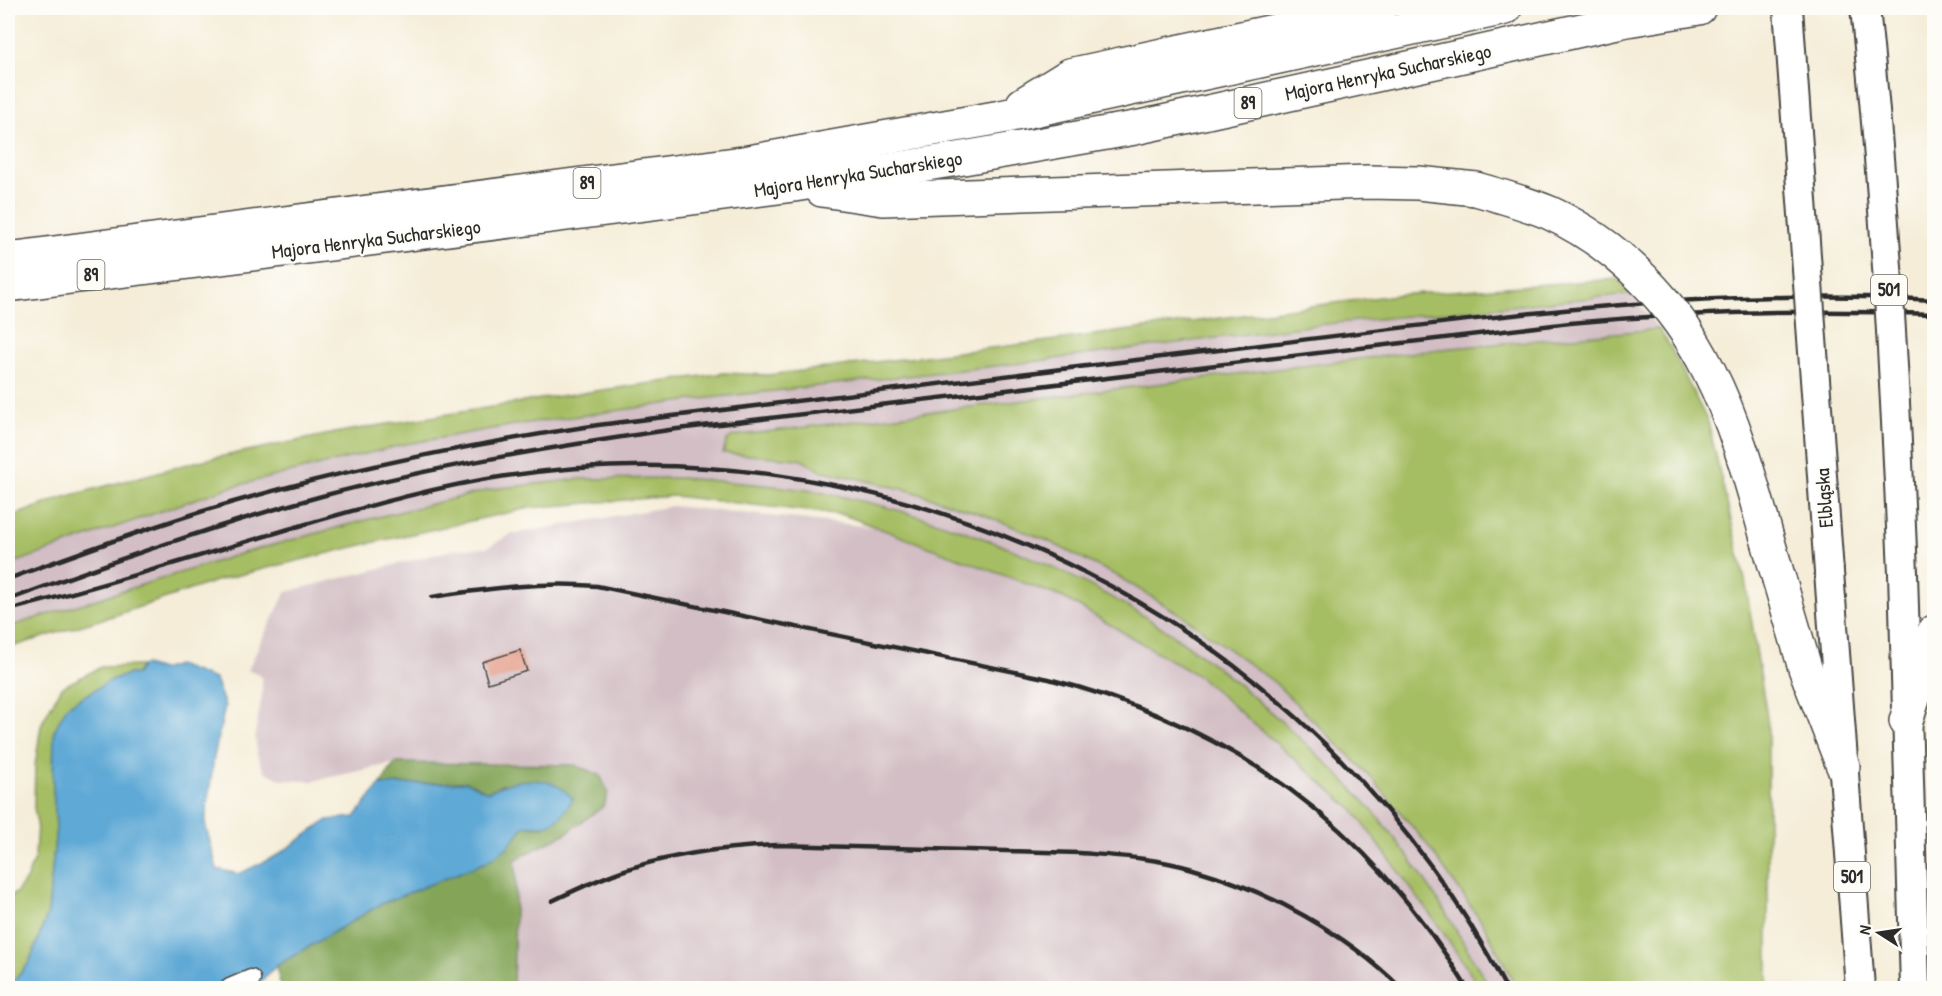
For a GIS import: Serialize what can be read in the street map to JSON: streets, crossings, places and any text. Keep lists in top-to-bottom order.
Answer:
{
  "streets": {
    "highway": ["Majora Henryka Sucharskiego", "89"],
    "main road": ["501", "Elbląska"]
  },
  "north": "left"
}
